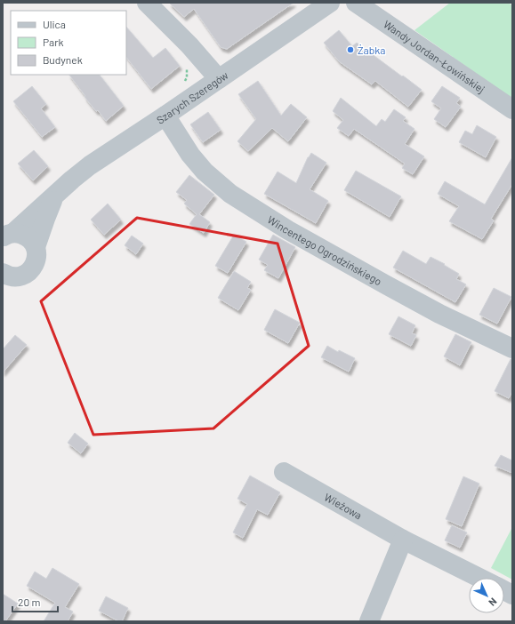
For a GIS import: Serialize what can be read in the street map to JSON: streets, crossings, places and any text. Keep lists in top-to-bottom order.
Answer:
{
  "streets": {
    "street": [
      "Wandy Jordan-Łowińskiej",
      "Szarych Szeregów",
      "Wincentego Ogrodzińskiego",
      "Wieżowa"
    ]
  },
  "crossings": [
    ["Szarych Szeregów", "Wincentego Ogrodzińskiego"]
  ],
  "places": ["Żabka"],
  "legend": ["Ulica", "Park", "Budynek"],
  "scale_bar": "20 m",
  "north": "bottom right"
}
